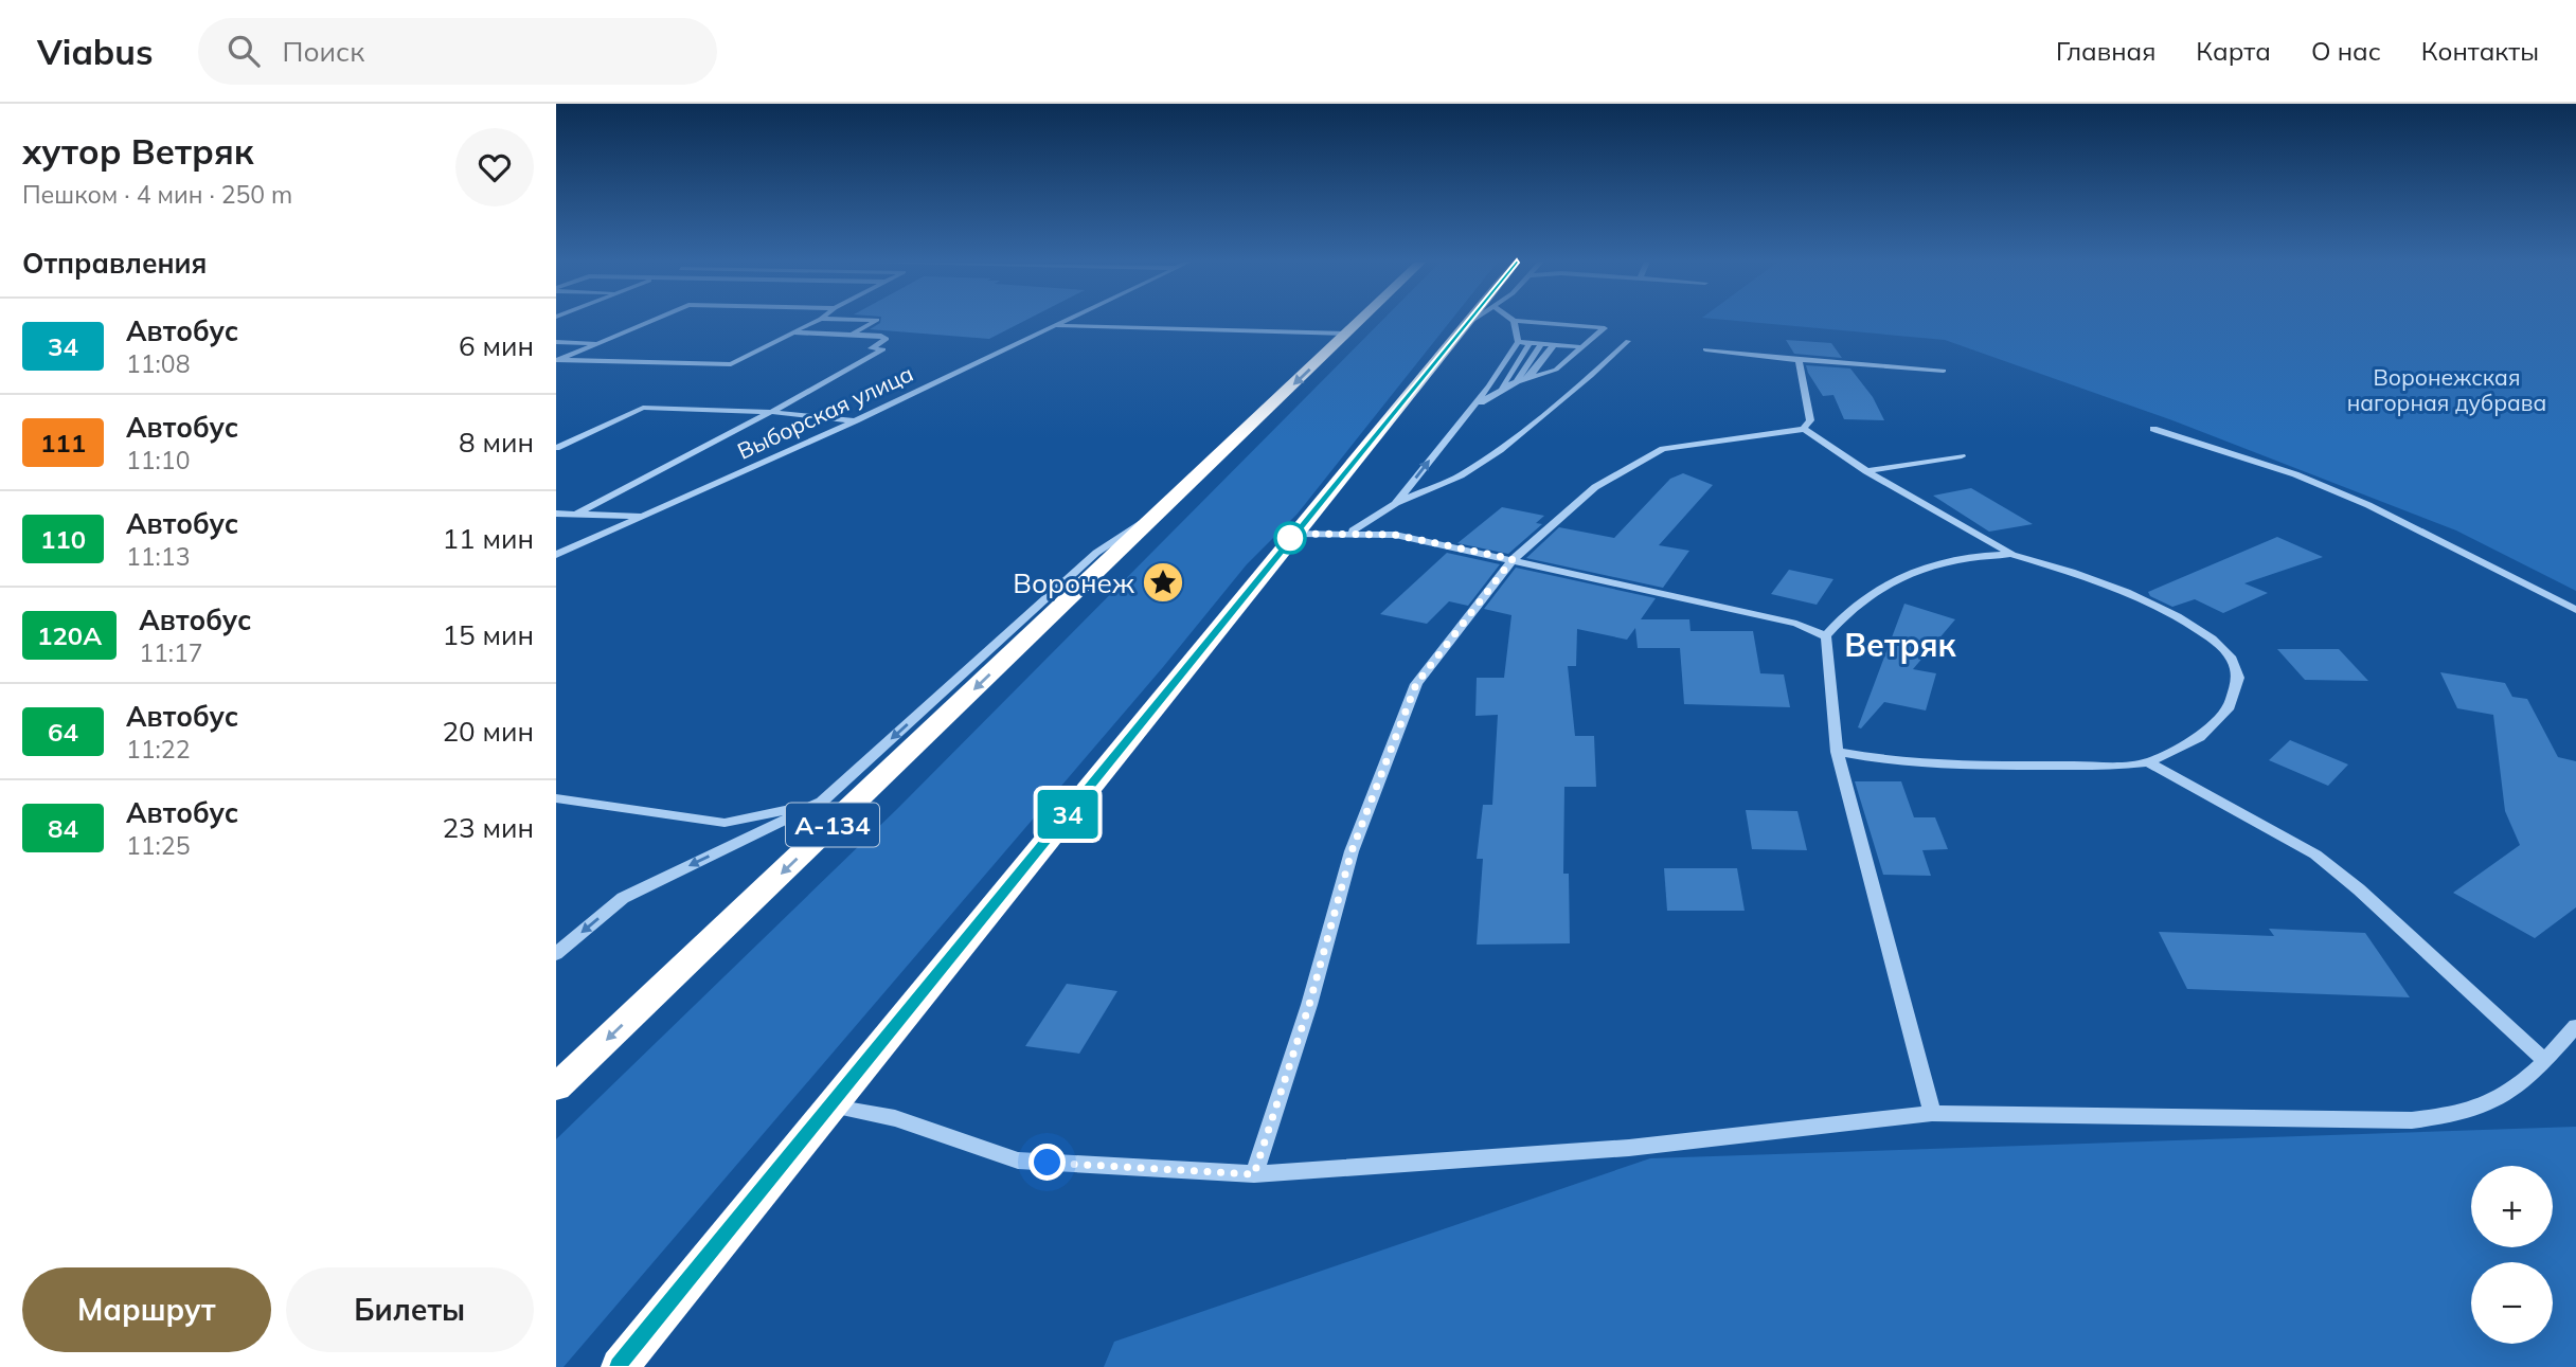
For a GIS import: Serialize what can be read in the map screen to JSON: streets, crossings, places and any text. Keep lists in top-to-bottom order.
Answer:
{
  "streets": {
    "highway": ["А-134"],
    "street": ["Выборская улица"]
  },
  "districts": ["Ветряк"],
  "parks": ["Воронежская нагорная дубрава"],
  "places": {
    "place": ["Воронеж"]
  },
  "lines": ["bus line 34"],
  "page": {
    "header": "Viabus",
    "search": "Поиск",
    "nav": [
      "Главная",
      "Карта",
      "О нас",
      "Контакты"
    ],
    "heading": [
      ["хутор Ветряк", "Пешком · 4 мин · 250 m"],
      "Отправления"
    ],
    "on_map": "34",
    "list": [
      {
        "mark": "34",
        "name": "Автобус",
        "note": "11:08",
        "value": "6 мин"
      },
      {
        "mark": "111",
        "name": "Автобус",
        "note": "11:10",
        "value": "8 мин"
      },
      {
        "mark": "110",
        "name": "Автобус",
        "note": "11:13",
        "value": "11 мин"
      },
      {
        "mark": "120А",
        "name": "Автобус",
        "note": "11:17",
        "value": "15 мин"
      },
      {
        "mark": "64",
        "name": "Автобус",
        "note": "11:22",
        "value": "20 мин"
      },
      {
        "mark": "84",
        "name": "Автобус",
        "note": "11:25",
        "value": "23 мин"
      }
    ],
    "map_buttons": ["+", "−"],
    "buttons": ["Маршрут", "Билеты"]
  }
}
